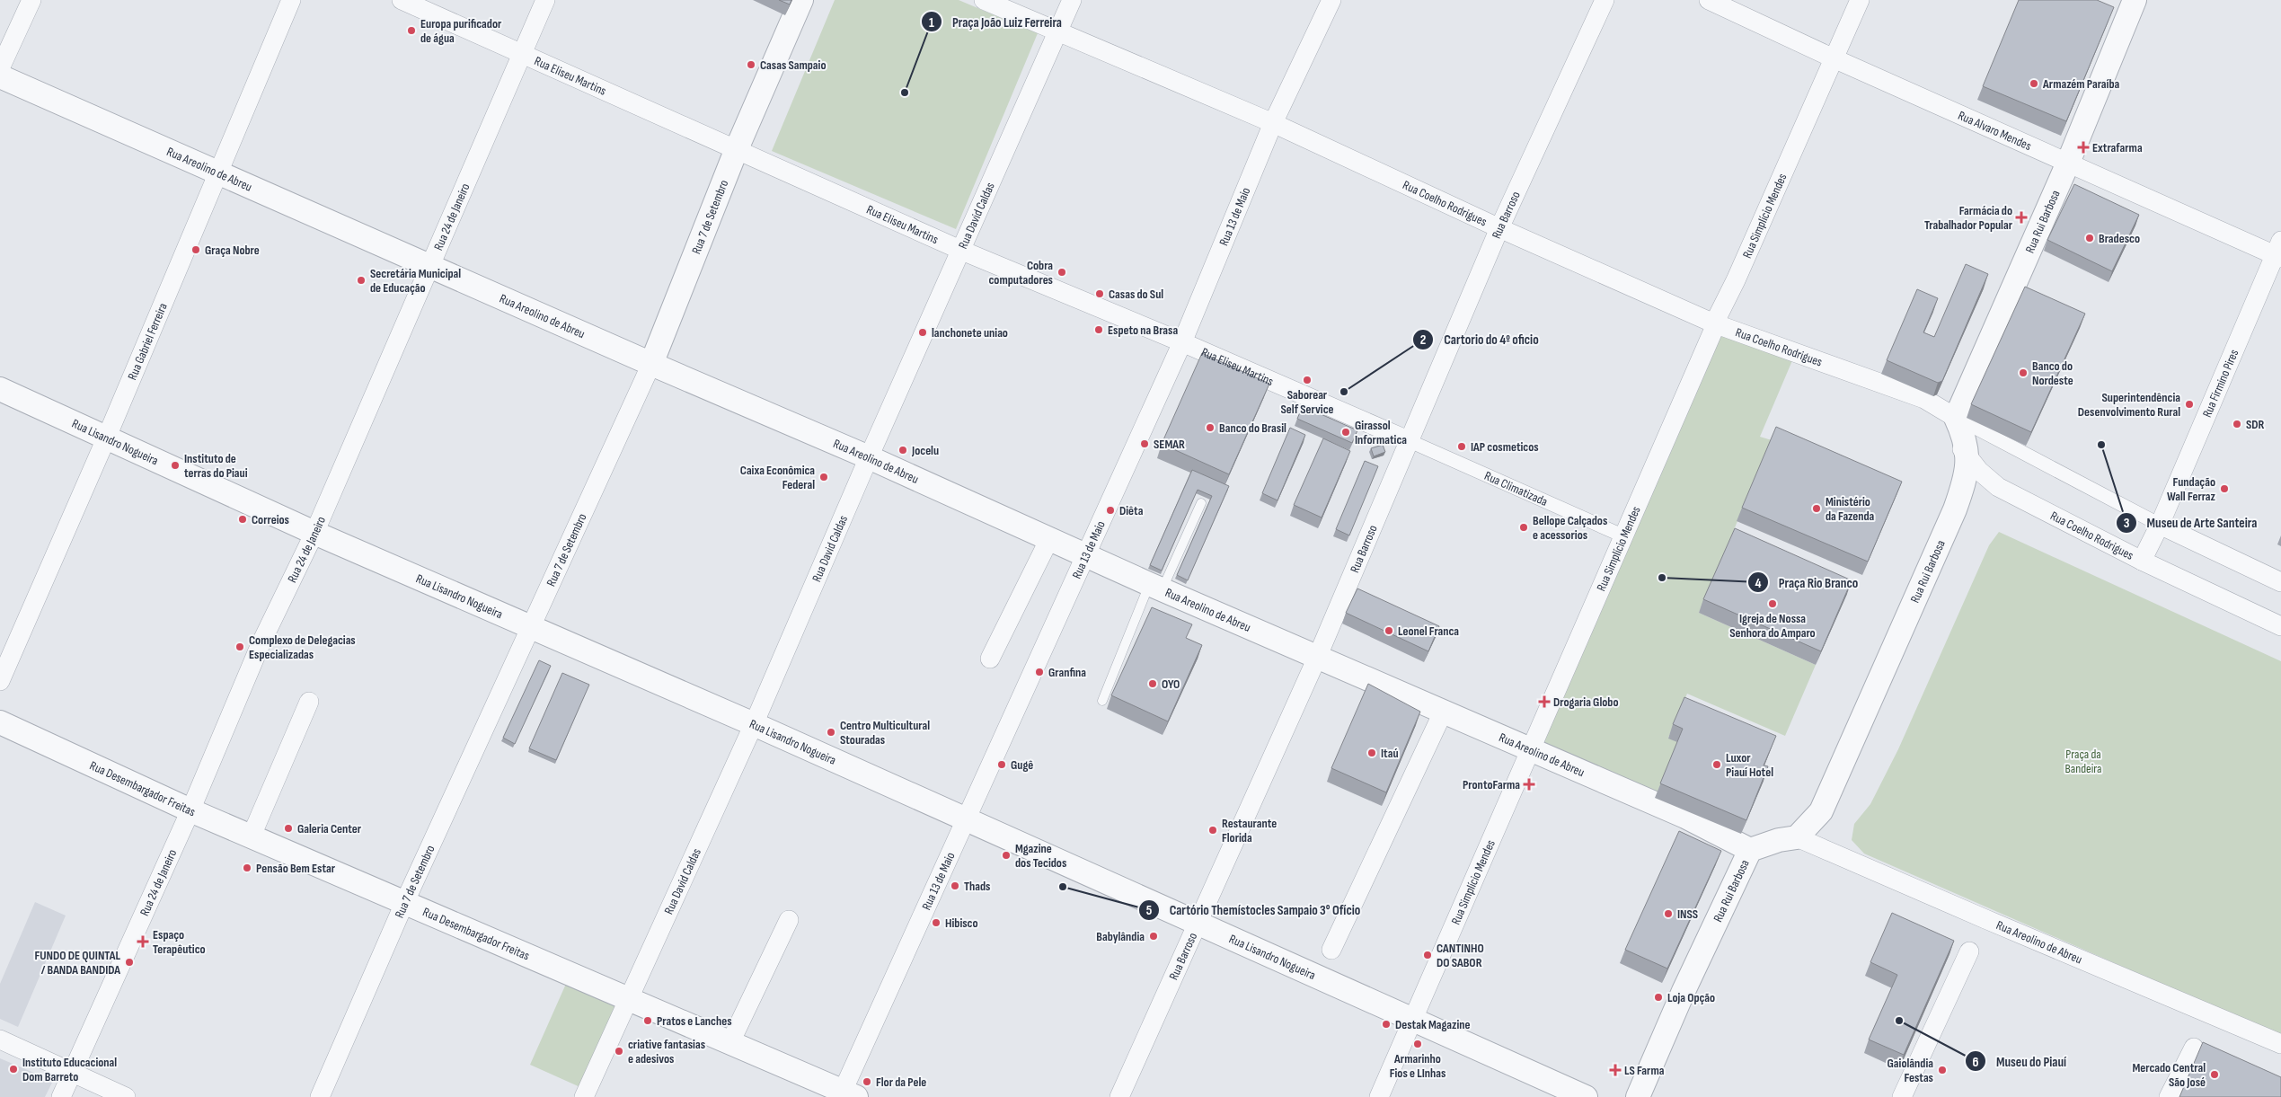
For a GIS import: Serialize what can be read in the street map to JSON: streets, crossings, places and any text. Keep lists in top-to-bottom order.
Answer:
{
  "streets": {
    "street": [
      "Rua Eliseu Martins",
      "Rua Alvaro Mendes",
      "Rua Areolino de Abreu",
      "Rua Coelho Rodrigues",
      "Rua Barroso",
      "Rua Simplício Mendes",
      "Rua 24 de Janeiro",
      "Rua 7 de Setembro",
      "Rua David Caldas",
      "Rua 13 de Maio",
      "Rua Rui Barbosa",
      "Rua Gabriel Ferreira",
      "Rua Firmino Pires",
      "Rua Lisandro Nogueira",
      "Rua Climatizada",
      "Rua Desembargador Freitas"
    ]
  },
  "crossings": [
    ["Rua Eliseu Martins", "Rua Barroso"],
    ["Rua Eliseu Martins", "Rua 24 de Janeiro"],
    ["Rua Eliseu Martins", "Rua 7 de Setembro"],
    ["Rua Eliseu Martins", "Rua David Caldas"],
    ["Rua Eliseu Martins", "Rua 13 de Maio"],
    ["Rua Eliseu Martins", "Rua Climatizada"],
    ["Rua Alvaro Mendes", "Rua Simplício Mendes"],
    ["Rua Alvaro Mendes", "Rua Rui Barbosa"],
    ["Rua Alvaro Mendes", "Rua Firmino Pires"],
    ["Rua Areolino de Abreu", "Rua Barroso"],
    ["Rua Areolino de Abreu", "Rua Simplício Mendes"],
    ["Rua Areolino de Abreu", "Rua 24 de Janeiro"],
    ["Rua Areolino de Abreu", "Rua 7 de Setembro"],
    ["Rua Areolino de Abreu", "Rua David Caldas"],
    ["Rua Areolino de Abreu", "Rua 13 de Maio"],
    ["Rua Areolino de Abreu", "Rua Rui Barbosa"],
    ["Rua Areolino de Abreu", "Rua Gabriel Ferreira"],
    ["Rua Coelho Rodrigues", "Rua Barroso"],
    ["Rua Coelho Rodrigues", "Rua Simplício Mendes"],
    ["Rua Coelho Rodrigues", "Rua David Caldas"],
    ["Rua Coelho Rodrigues", "Rua 13 de Maio"],
    ["Rua Coelho Rodrigues", "Rua Rui Barbosa"],
    ["Rua Coelho Rodrigues", "Rua Firmino Pires"],
    ["Rua Barroso", "Rua Lisandro Nogueira"],
    ["Rua Barroso", "Rua Climatizada"],
    ["Rua Simplício Mendes", "Rua Lisandro Nogueira"],
    ["Rua Simplício Mendes", "Rua Climatizada"],
    ["Rua 24 de Janeiro", "Rua Lisandro Nogueira"],
    ["Rua 24 de Janeiro", "Rua Desembargador Freitas"],
    ["Rua 7 de Setembro", "Rua Lisandro Nogueira"],
    ["Rua 7 de Setembro", "Rua Desembargador Freitas"],
    ["Rua David Caldas", "Rua Lisandro Nogueira"],
    ["Rua David Caldas", "Rua Desembargador Freitas"],
    ["Rua 13 de Maio", "Rua Lisandro Nogueira"],
    ["Rua 13 de Maio", "Rua Desembargador Freitas"],
    ["Rua Gabriel Ferreira", "Rua Lisandro Nogueira"]
  ],
  "parks": ["Praça da Bandeira"],
  "places": {
    "other": [
      "Europa purificador de água",
      "Casas Sampaio",
      "Armazém Paraíba",
      "Praça João Luiz Ferreira",
      "Bradesco",
      "Graça Nobre",
      "Cobra computadores",
      "Secretária Municipal de Educação",
      "Casas do Sul",
      "Espeto na Brasa",
      "lanchonete uniao",
      "Banco do Nordeste",
      "Saborear Self Service",
      "Cartorio do 4º oficio",
      "Superintendência Desenvolvimento Rural",
      "SDR",
      "Banco do Brasil",
      "Girassol Informatica",
      "SEMAR",
      "Museu de Arte Santeira",
      "IAP cosmeticos",
      "Jocelu",
      "Instituto de terras do Piaui",
      "Caixa Econômica Federal",
      "Fundação Wall Ferraz",
      "Ministério da Fazenda",
      "Diêta",
      "Correios",
      "Bellope Calçados e acessorios",
      "Praça Rio Branco",
      "Igreja de Nossa Senhora do Amparo",
      "Leonel Franca",
      "Complexo de Delegacias Especializadas",
      "Granfina",
      "OYO",
      "Centro Multicultural Stouradas",
      "Itaú",
      "Gugê",
      "Luxor Piauí Hotel",
      "Galeria Center",
      "Restaurante Florida",
      "Mgazine dos Tecidos",
      "Pensão Bem Estar",
      "Thads",
      "Cartório Themístocles Sampaio 3° Ofício",
      "INSS",
      "Hibisco",
      "Babylândia",
      "CANTINHO DO SABOR",
      "FUNDO DE QUINTAL / BANDA BANDIDA",
      "Loja Opção",
      "Pratos e Lanches",
      "Museu do Piauí",
      "Destak Magazine",
      "Armarinho Fios e LInhas",
      "criative fantasias e adesivos",
      "Instituto Educacional Dom Barreto",
      "Gaiolândia Festas",
      "Mercado Central São José",
      "Flor da Pele"
    ],
    "health": [
      "Extrafarma",
      "Farmácia do Trabalhador Popular",
      "Drogaria Globo",
      "ProntoFarma",
      "Espaço Terapêutico",
      "LS Farma"
    ]
  }
}
